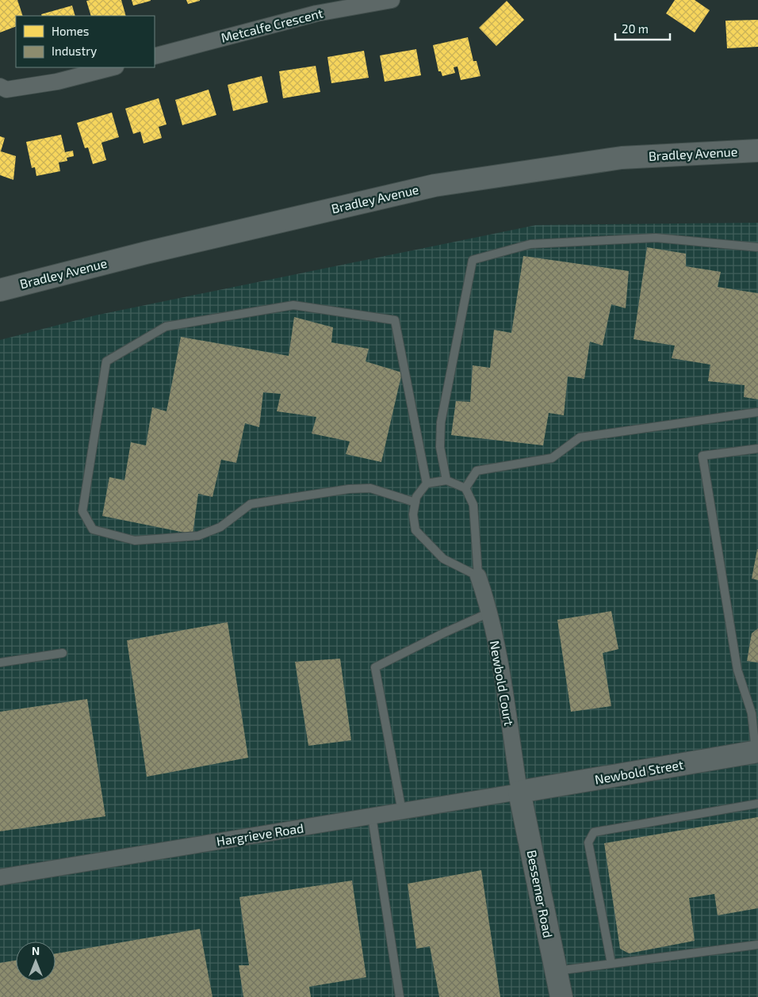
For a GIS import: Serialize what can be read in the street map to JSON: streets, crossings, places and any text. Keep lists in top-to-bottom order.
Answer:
{
  "streets": {
    "main road": ["Bradley Avenue", "Newbold Street", "Bessemer Road"],
    "street": ["Metcalfe Crescent", "Newbold Court", "Hargrieve Road"]
  },
  "crossings": [
    ["Newbold Court", "Newbold Street"],
    ["Newbold Court", "Hargrieve Road"],
    ["Newbold Court", "Bessemer Road"],
    ["Newbold Street", "Hargrieve Road"],
    ["Newbold Street", "Bessemer Road"],
    ["Hargrieve Road", "Bessemer Road"]
  ],
  "legend": ["Homes", "Industry"],
  "scale_bar": "20 m",
  "north": "top"
}
